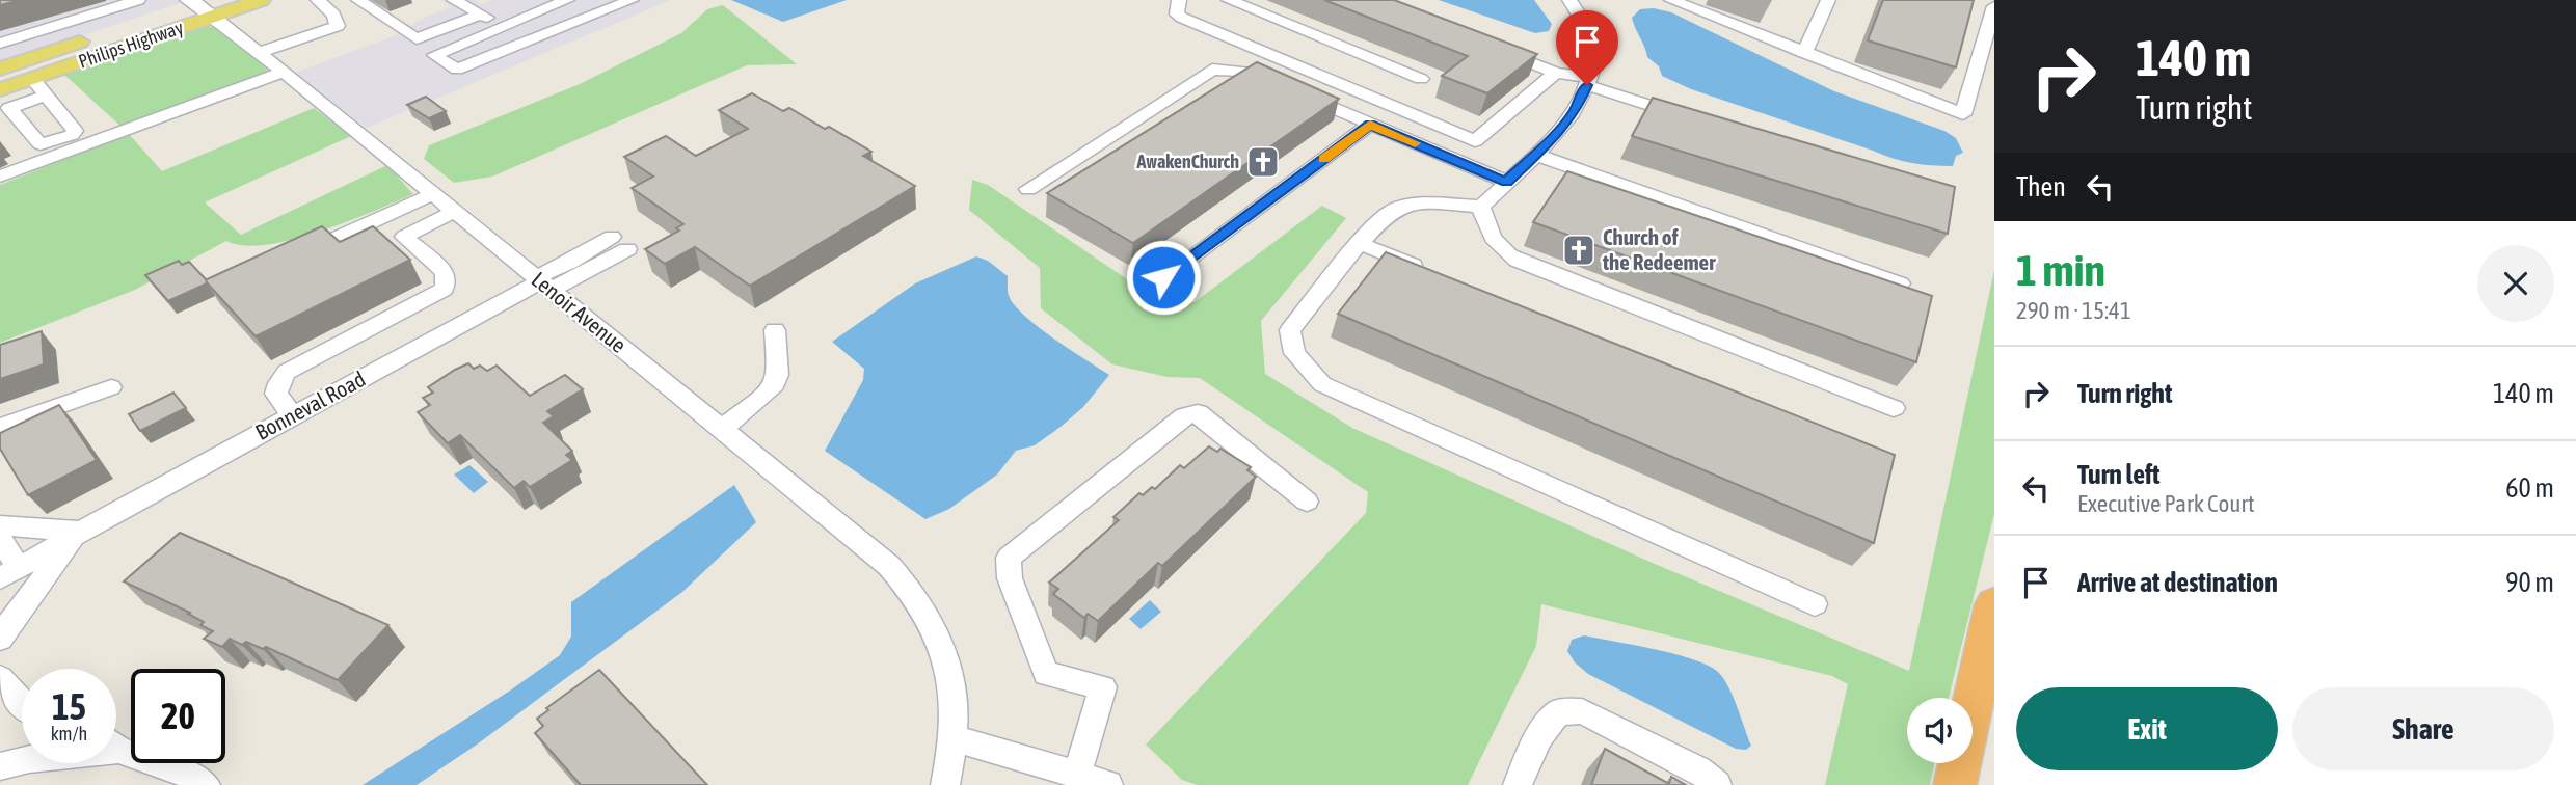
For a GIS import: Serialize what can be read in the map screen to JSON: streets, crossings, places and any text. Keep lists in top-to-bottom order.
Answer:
{
  "streets": {
    "main road": ["Philips Highway"],
    "street": ["Lenoir Avenue", "Bonneval Road"]
  },
  "crossings": [
    ["Philips Highway", "Lenoir Avenue"],
    ["Lenoir Avenue", "Bonneval Road"]
  ],
  "places": {
    "church": ["AwakenChurch", "Church of the Redeemer"]
  },
  "page": {
    "turn": ["140 m", "Turn right"],
    "then": "Then",
    "heading": ["1 min", "290 m · 15:41"],
    "list": [
      {
        "name": "Turn right",
        "value": "140 m"
      },
      {
        "name": "Turn left",
        "note": "Executive Park Court",
        "value": "60 m"
      },
      {
        "name": "Arrive at destination",
        "value": "90 m"
      }
    ],
    "speed": "15 km/h",
    "limit": "20",
    "buttons": ["Exit", "Share"]
  }
}
